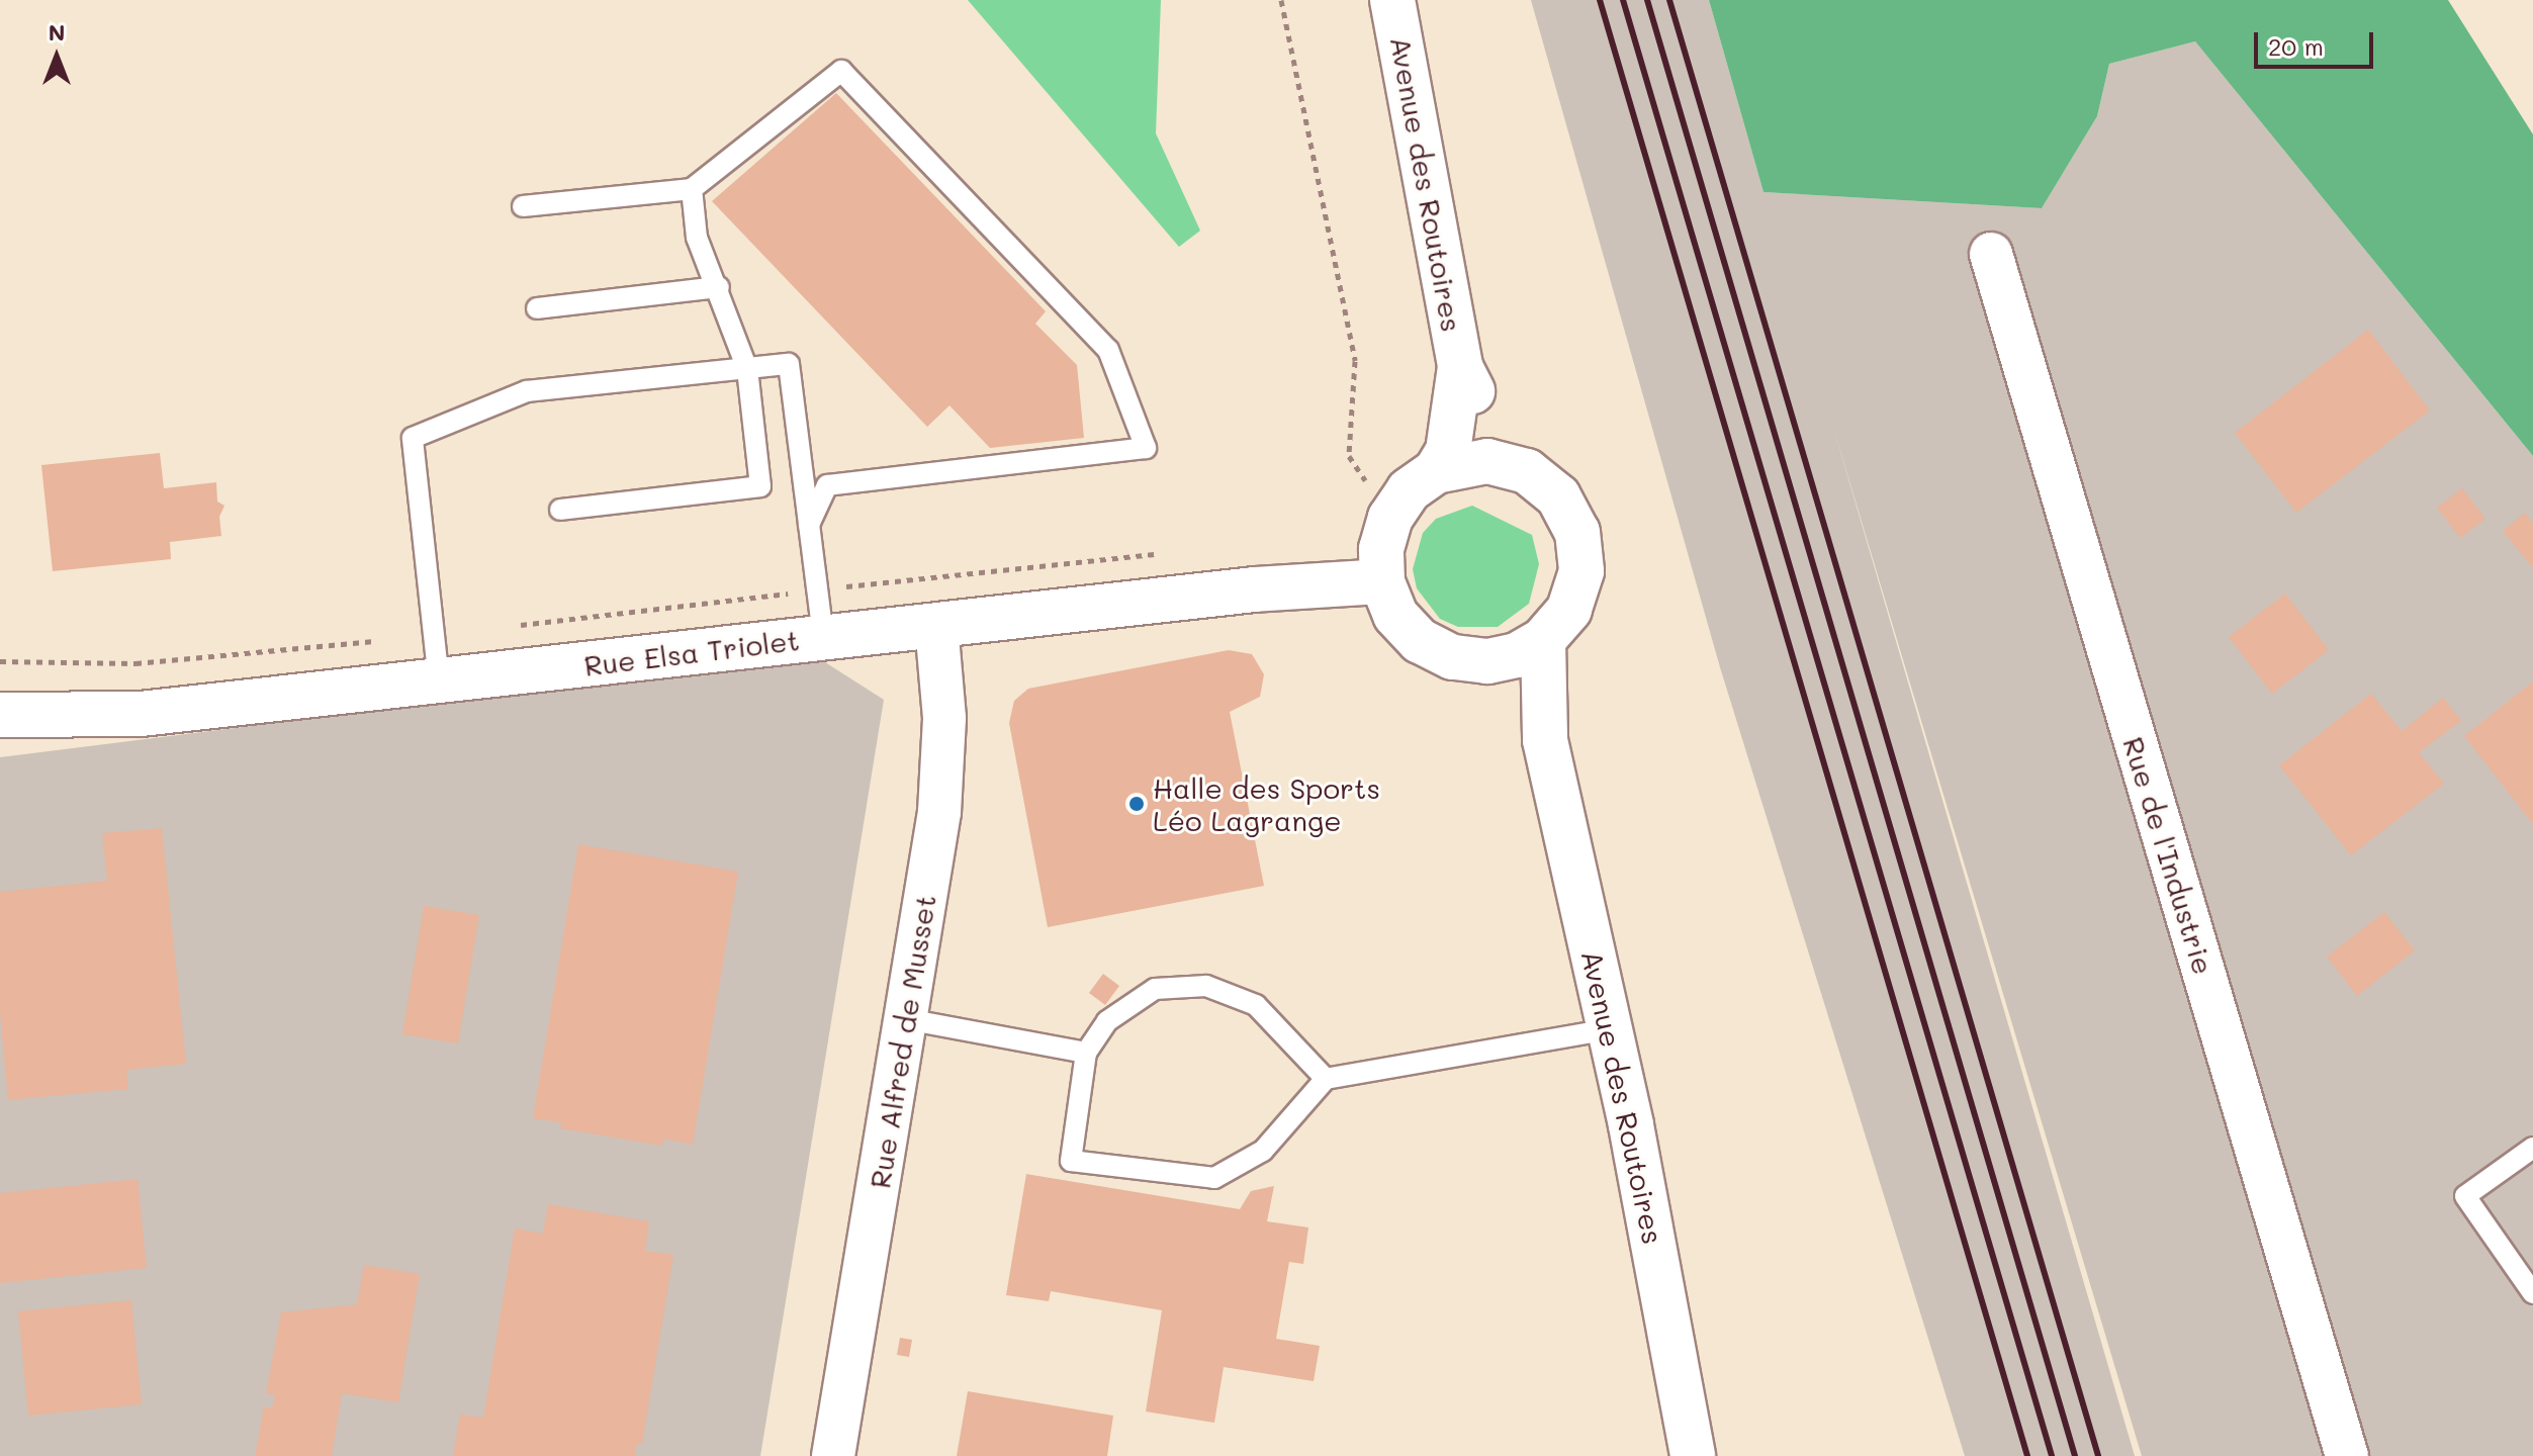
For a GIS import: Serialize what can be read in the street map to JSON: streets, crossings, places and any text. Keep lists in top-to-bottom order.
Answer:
{
  "streets": {
    "street": [
      "Avenue des Routoires",
      "Rue Elsa Triolet",
      "Rue de l'Industrie",
      "Rue Alfred de Musset"
    ]
  },
  "crossings": [
    ["Avenue des Routoires", "Rue Elsa Triolet"],
    ["Rue Elsa Triolet", "Rue Alfred de Musset"]
  ],
  "places": ["Halle des Sports Léo Lagrange"],
  "scale_bar": "20 m",
  "north": "top"
}
